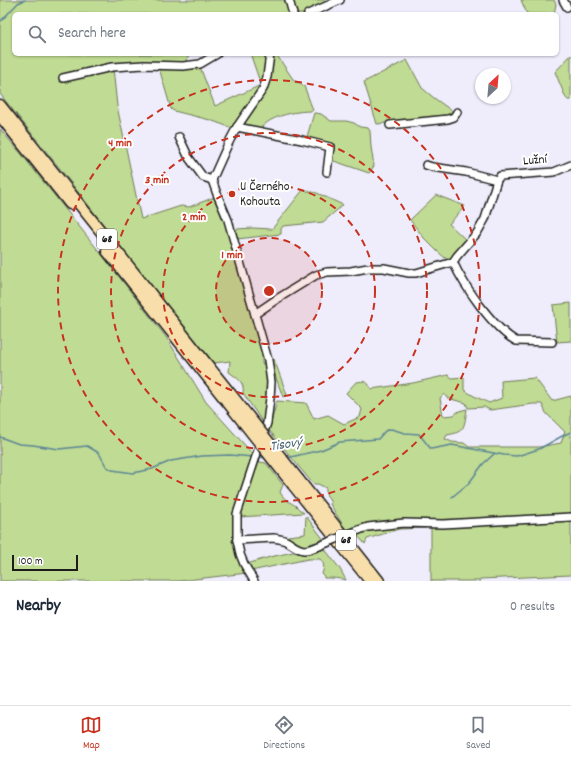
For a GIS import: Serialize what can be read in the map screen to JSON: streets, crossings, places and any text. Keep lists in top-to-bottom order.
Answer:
{
  "streets": {
    "highway": ["68"],
    "street": ["Lužní"]
  },
  "water": ["Tisový"],
  "places": ["U Černého Kohouta"],
  "scale_bar": "100 m",
  "north": "top right",
  "page": {
    "search": "Search here",
    "scale": "100 m",
    "heading": ["Nearby", "0 results"],
    "nav": ["Map", "Directions", "Saved"]
  },
  "rings": [
    "4 min",
    "3 min",
    "2 min",
    "1 min"
  ]
}
